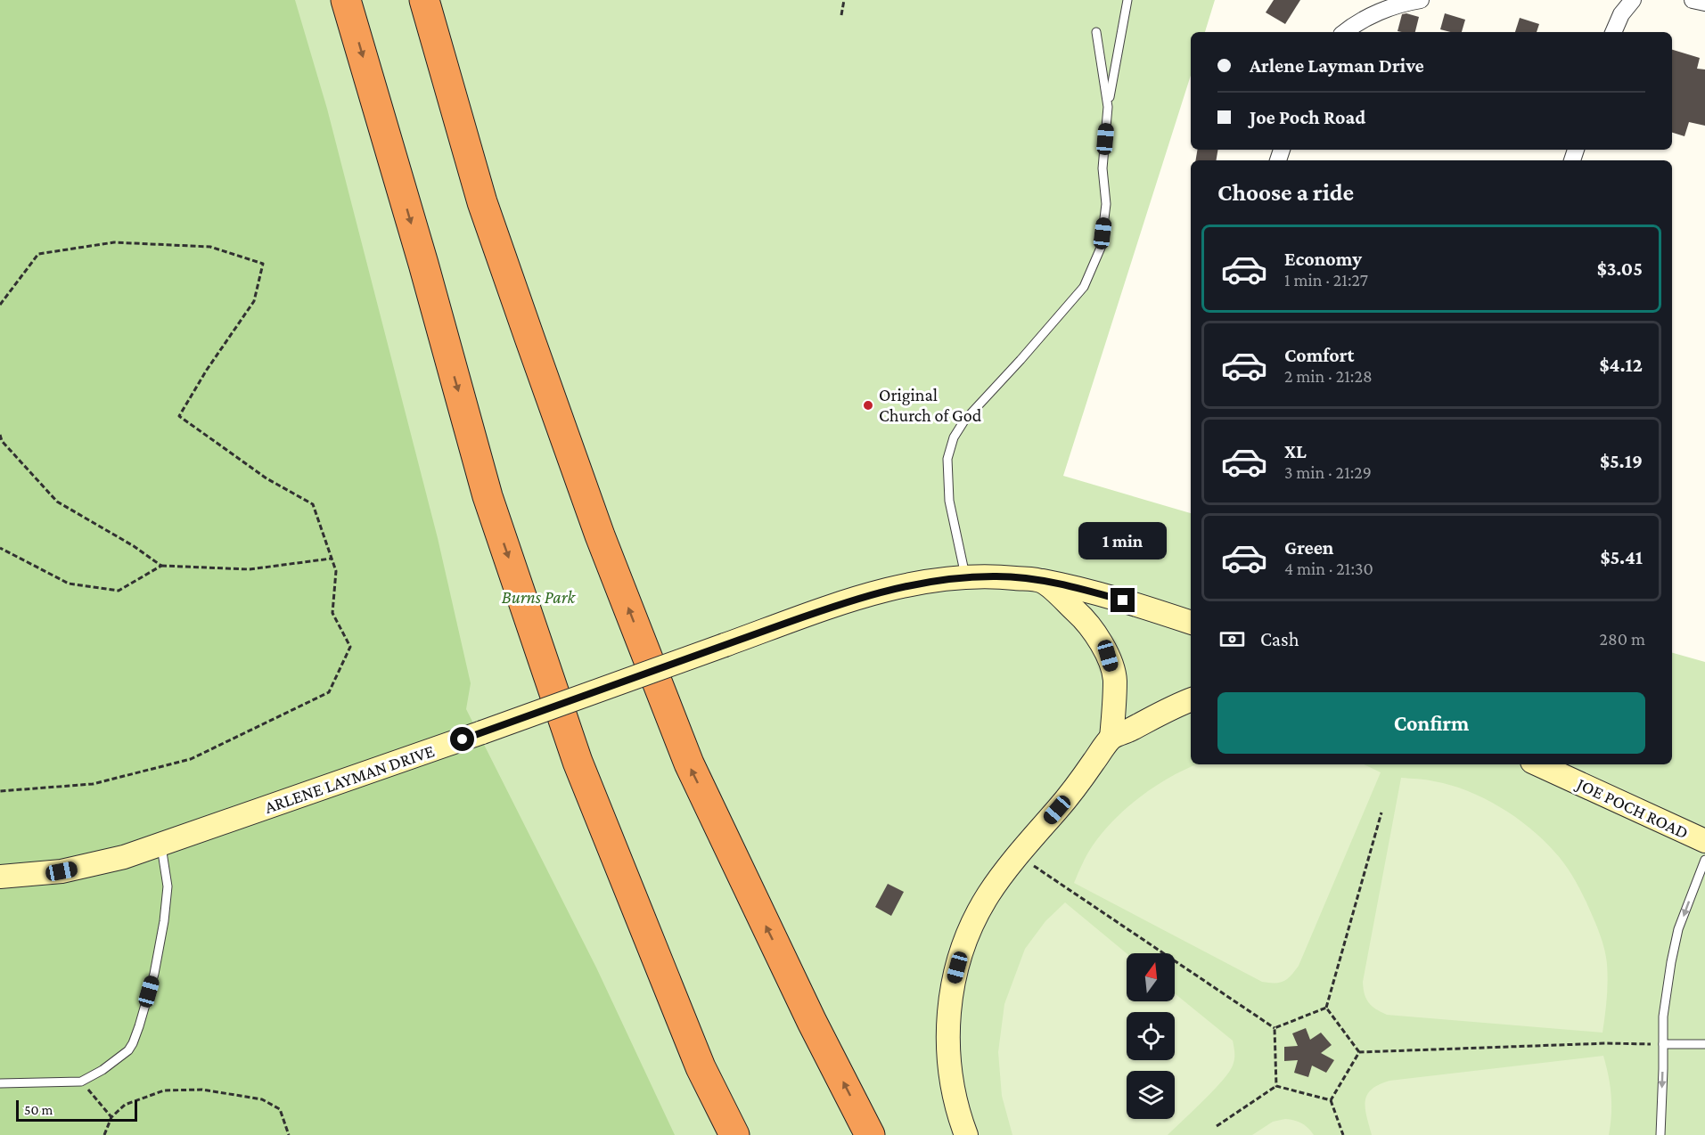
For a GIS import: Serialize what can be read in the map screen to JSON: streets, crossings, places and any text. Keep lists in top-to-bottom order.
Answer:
{
  "streets": {
    "street": ["ARLENE LAYMAN DRIVE", "JOE POCH ROAD"]
  },
  "parks": ["Burns Park"],
  "places": ["Original Church of God"],
  "scale_bar": "50 m",
  "north": "top",
  "page": {
    "banner": ["Arlene Layman Drive", "Joe Poch Road"],
    "heading": "Choose a ride",
    "list": [
      {
        "name": "Economy",
        "note": "1 min · 21:27",
        "value": "$3.05"
      },
      {
        "name": "Comfort",
        "note": "2 min · 21:28",
        "value": "$4.12"
      },
      {
        "name": "XL",
        "note": "3 min · 21:29",
        "value": "$5.19"
      },
      {
        "name": "Green",
        "note": "4 min · 21:30",
        "value": "$5.41"
      }
    ],
    "bubble": "1 min",
    "pay": ["Cash", "280 m"],
    "buttons": "Confirm",
    "scale": "50 m"
  }
}
